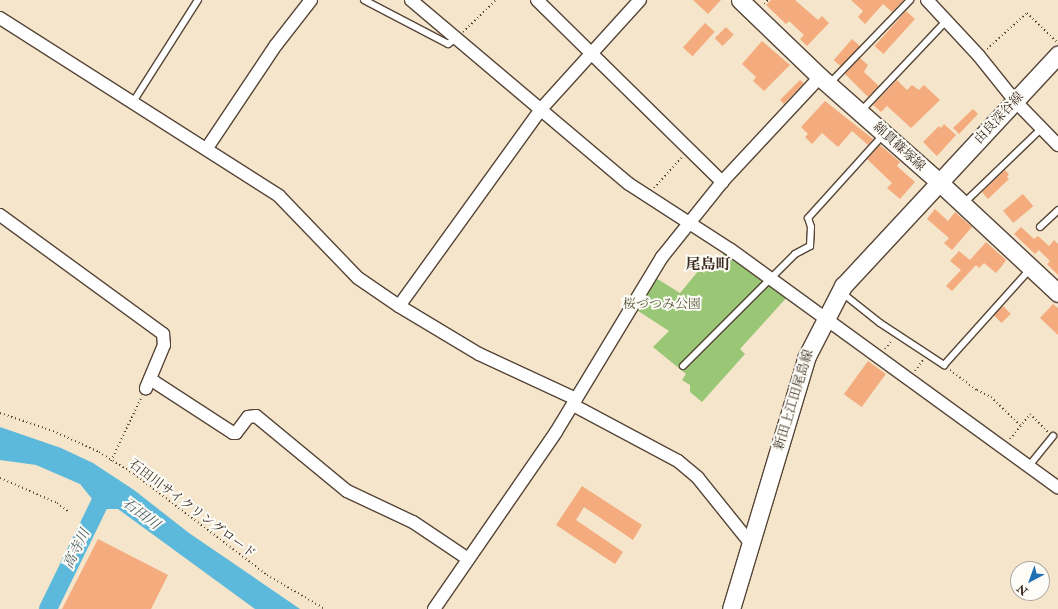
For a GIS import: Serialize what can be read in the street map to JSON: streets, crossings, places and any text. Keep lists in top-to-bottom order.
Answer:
{
  "streets": {
    "main road": ["由良深谷線", "綿貫篠塚線", "新田上江田尾島線"],
    "path": ["石田川サイクリングロード"]
  },
  "crossings": [
    ["由良深谷線", "綿貫篠塚線"],
    ["由良深谷線", "新田上江田尾島線"],
    ["綿貫篠塚線", "新田上江田尾島線"]
  ],
  "districts": ["尾島町"],
  "water": ["石田川", "高寺川"],
  "parks": ["桜づつみ公園"],
  "north": "bottom left"
}
